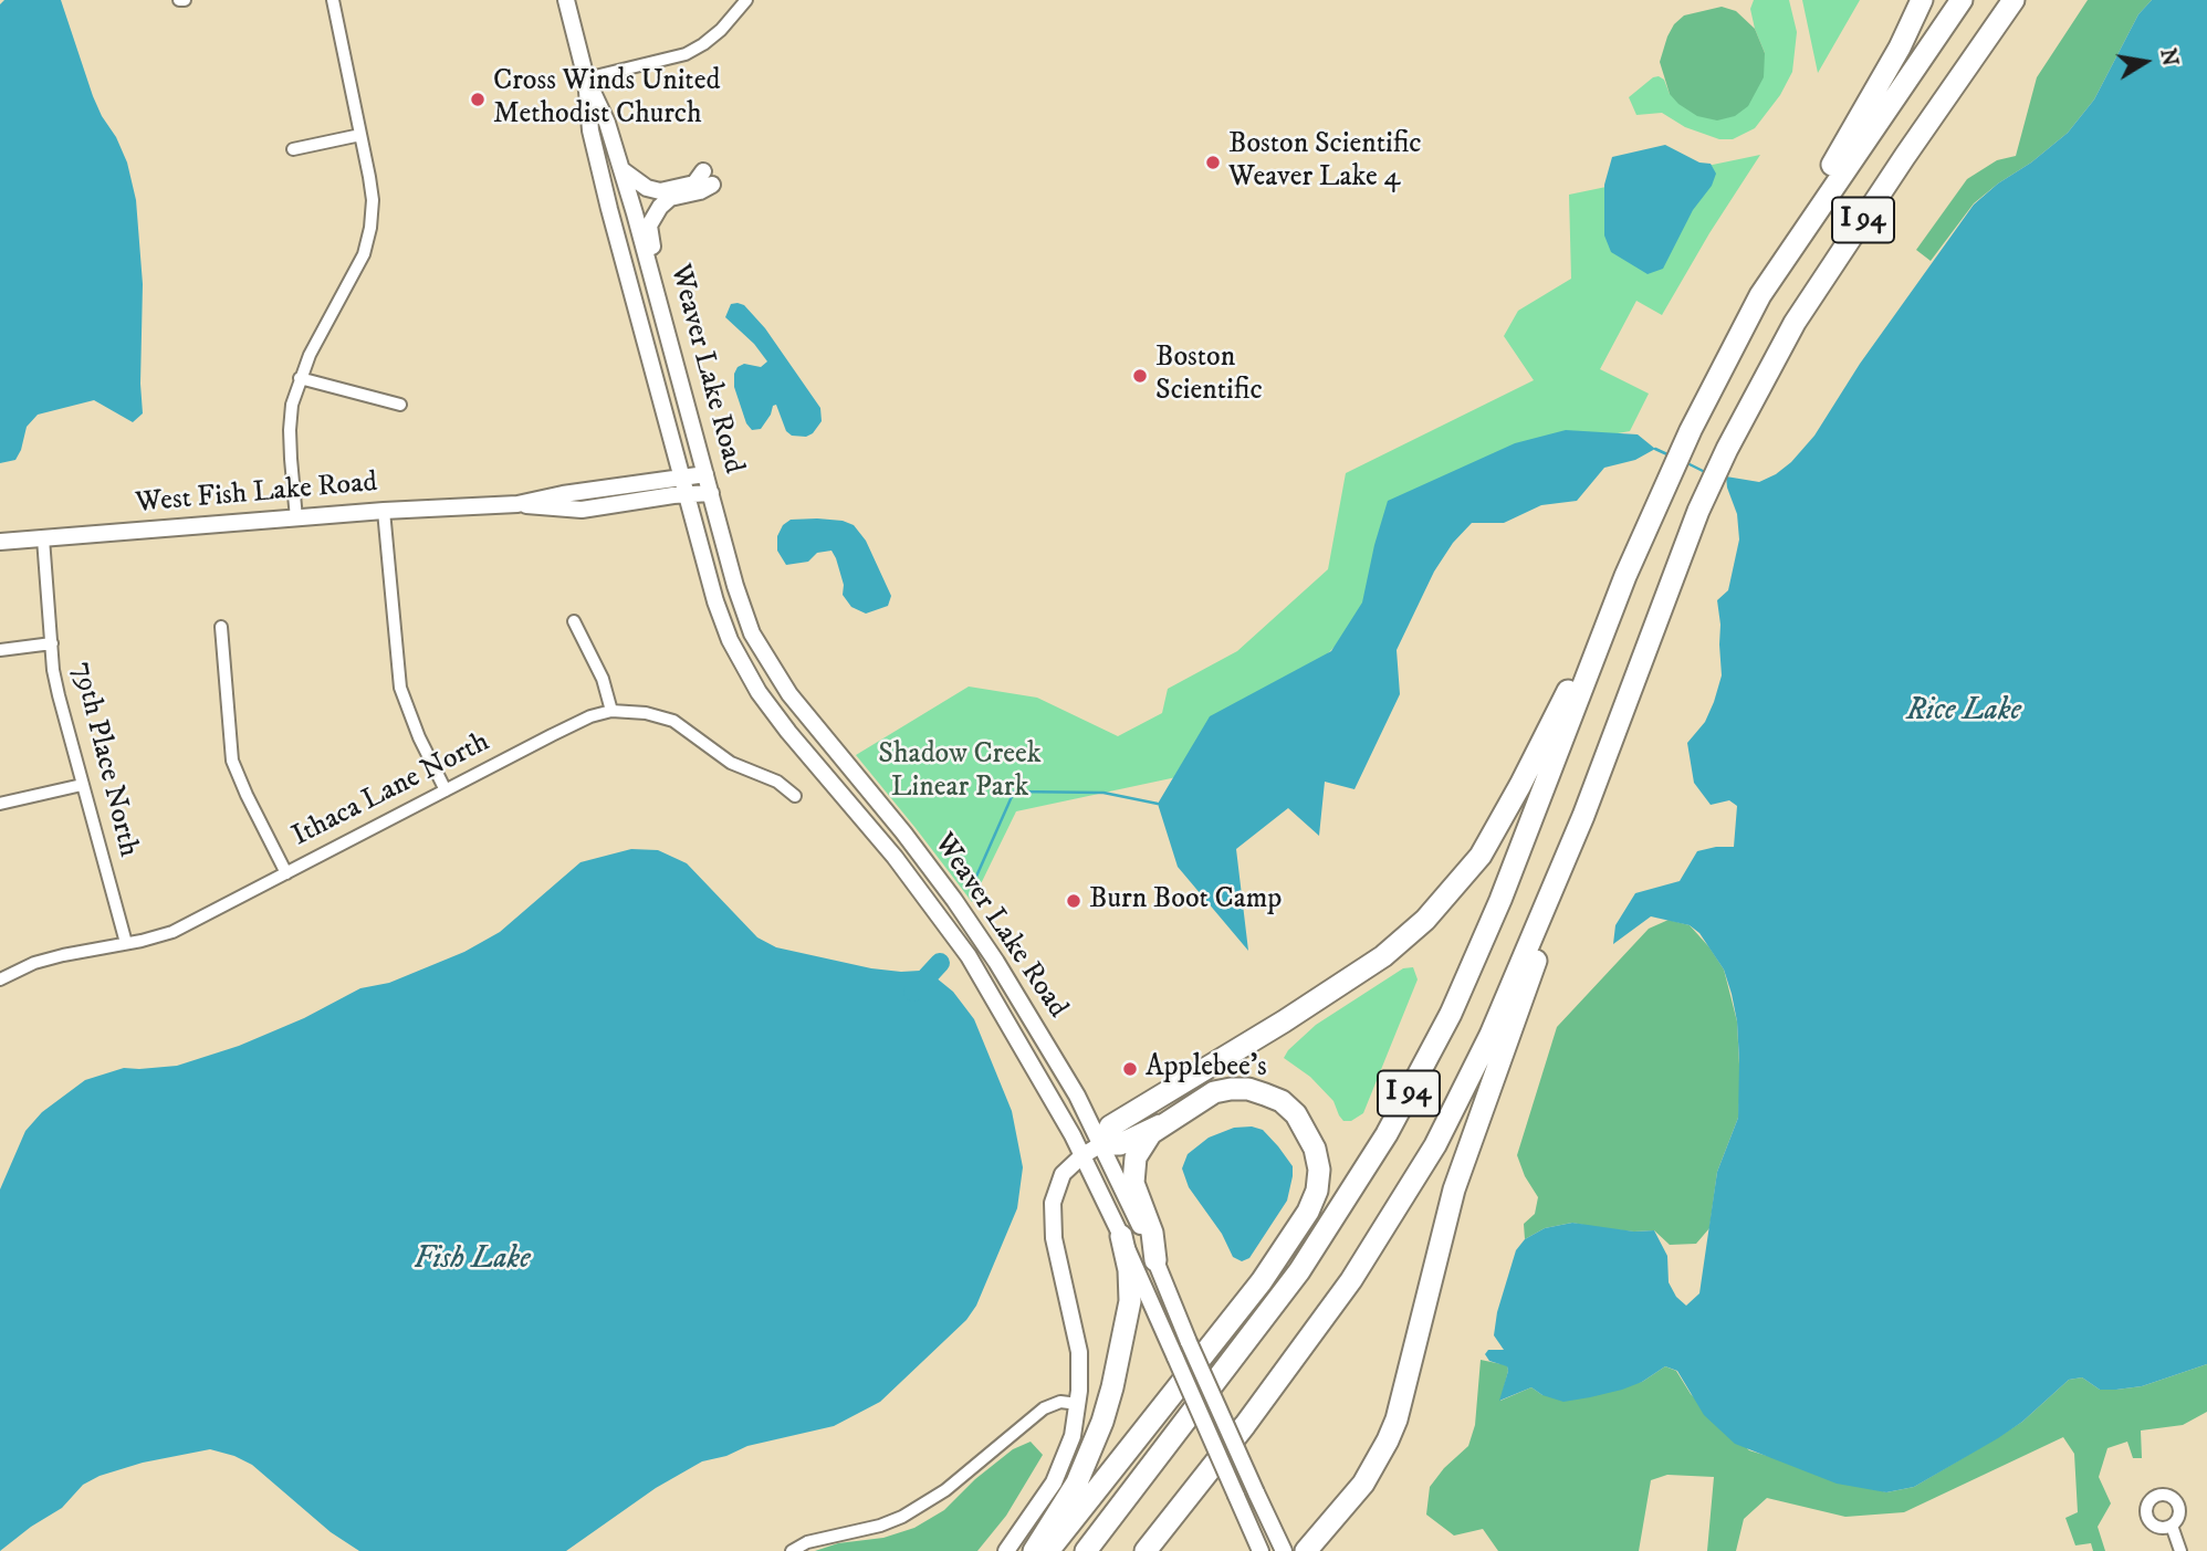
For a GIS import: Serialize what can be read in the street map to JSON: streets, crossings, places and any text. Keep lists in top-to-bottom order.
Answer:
{
  "streets": {
    "highway": ["I 94"],
    "main road": ["Weaver Lake Road", "West Fish Lake Road"],
    "street": ["79th Place North", "Ithaca Lane North"]
  },
  "crossings": [
    ["Weaver Lake Road", "West Fish Lake Road"],
    ["West Fish Lake Road", "79th Place North"],
    ["79th Place North", "Ithaca Lane North"]
  ],
  "water": ["Rice Lake", "Fish Lake"],
  "parks": ["Shadow Creek Linear Park"],
  "places": [
    "Cross Winds United Methodist Church",
    "Boston Scientific Weaver Lake 4",
    "Boston Scientific",
    "Burn Boot Camp",
    "Applebee's"
  ],
  "north": "right"
}
